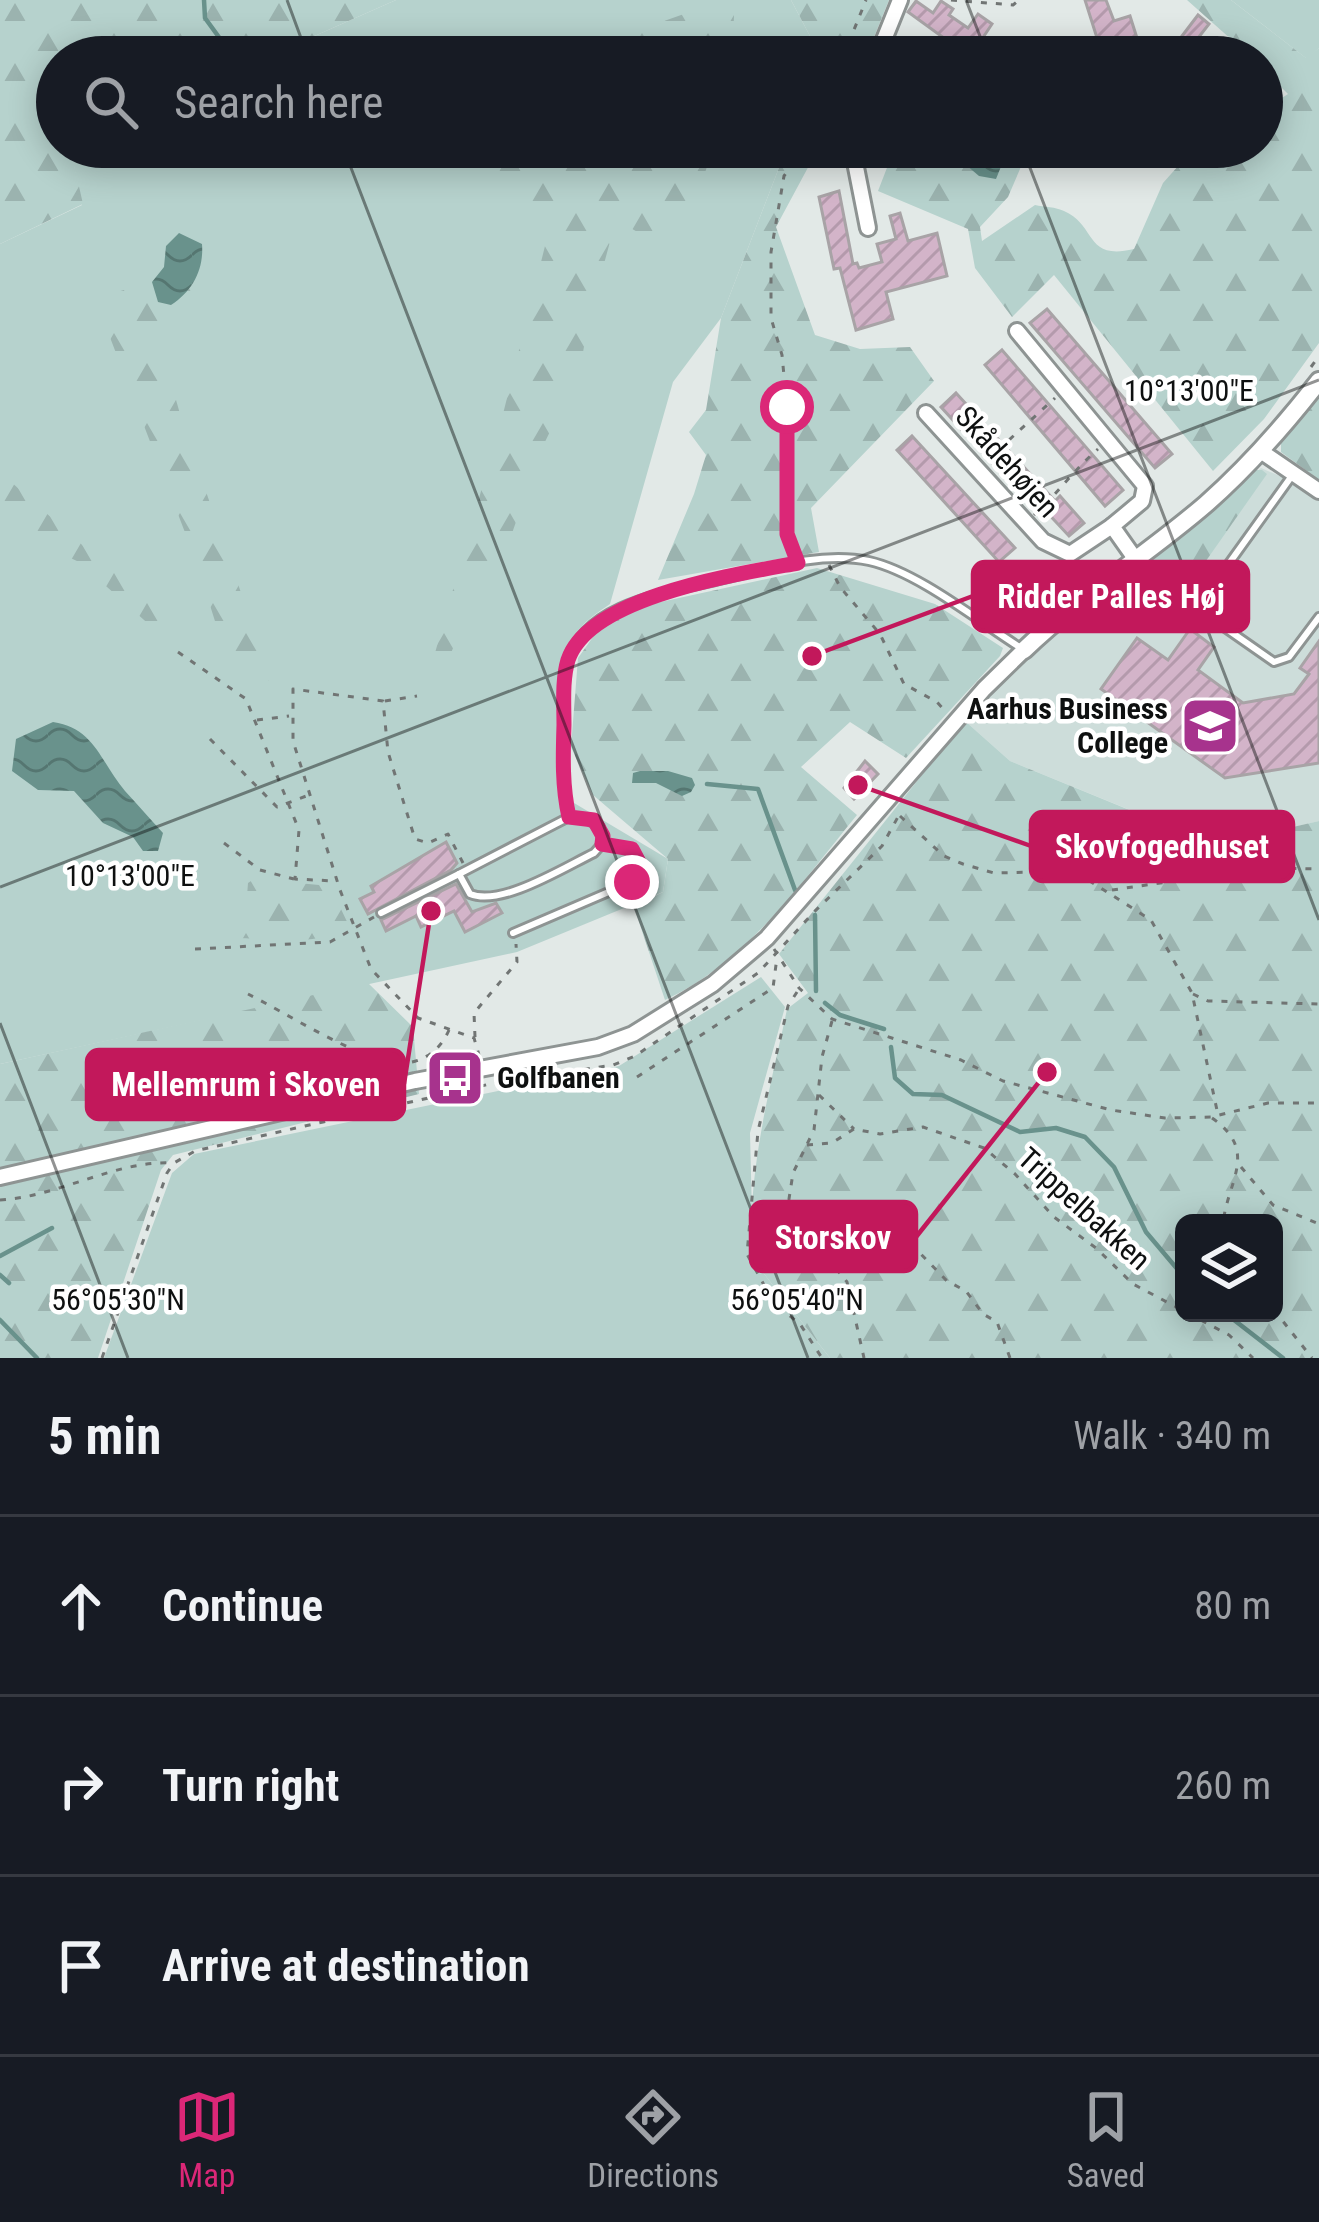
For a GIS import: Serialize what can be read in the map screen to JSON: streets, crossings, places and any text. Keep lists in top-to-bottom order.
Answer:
{
  "streets": {
    "street": ["Skådehøjen"],
    "path": ["Trippelbakken"]
  },
  "places": {
    "other": [
      "Ridder Palles Høj",
      "Skovfogedhuset",
      "Mellemrum i Skoven",
      "Storskov"
    ],
    "school or university": ["Aarhus Business College"],
    "bus stop": ["Golfbanen"]
  },
  "page": {
    "search": "Search here",
    "heading": ["5 min", "Walk · 340 m"],
    "list": [
      ["Continue", "80 m"],
      ["Turn right", "260 m"],
      "Arrive at destination"
    ],
    "nav": ["Map", "Directions", "Saved"]
  },
  "coordinates": ["10°13'00\"E", "56°05'30\"N", "56°05'40\"N"]
}
